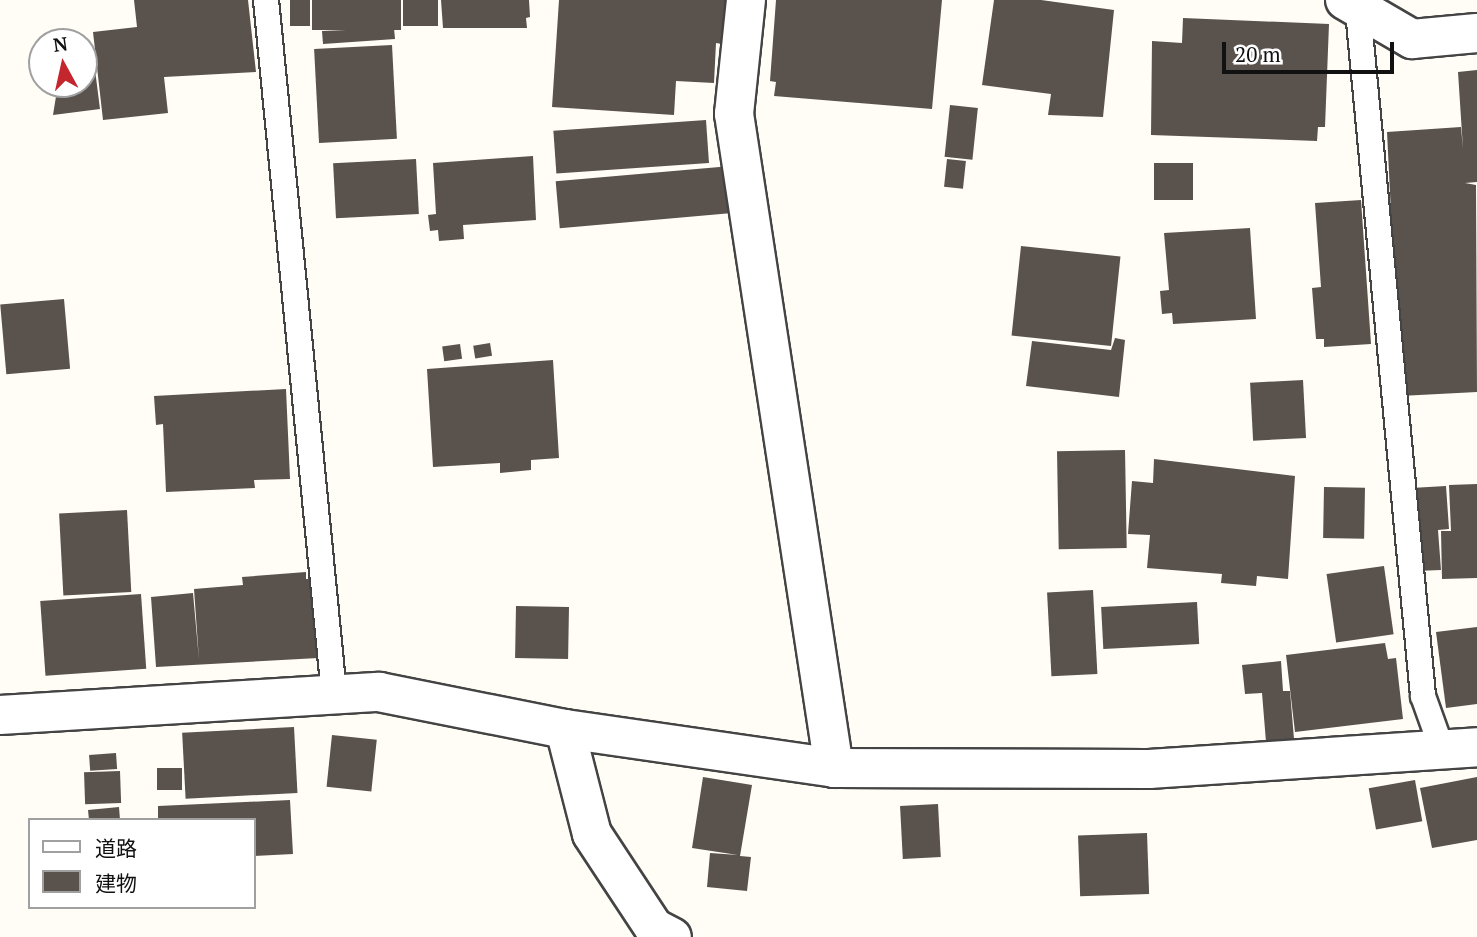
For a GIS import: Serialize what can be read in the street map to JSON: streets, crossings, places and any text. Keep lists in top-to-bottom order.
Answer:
{
  "legend": ["道路", "建物"],
  "scale_bar": "20 m",
  "north": "top"
}
